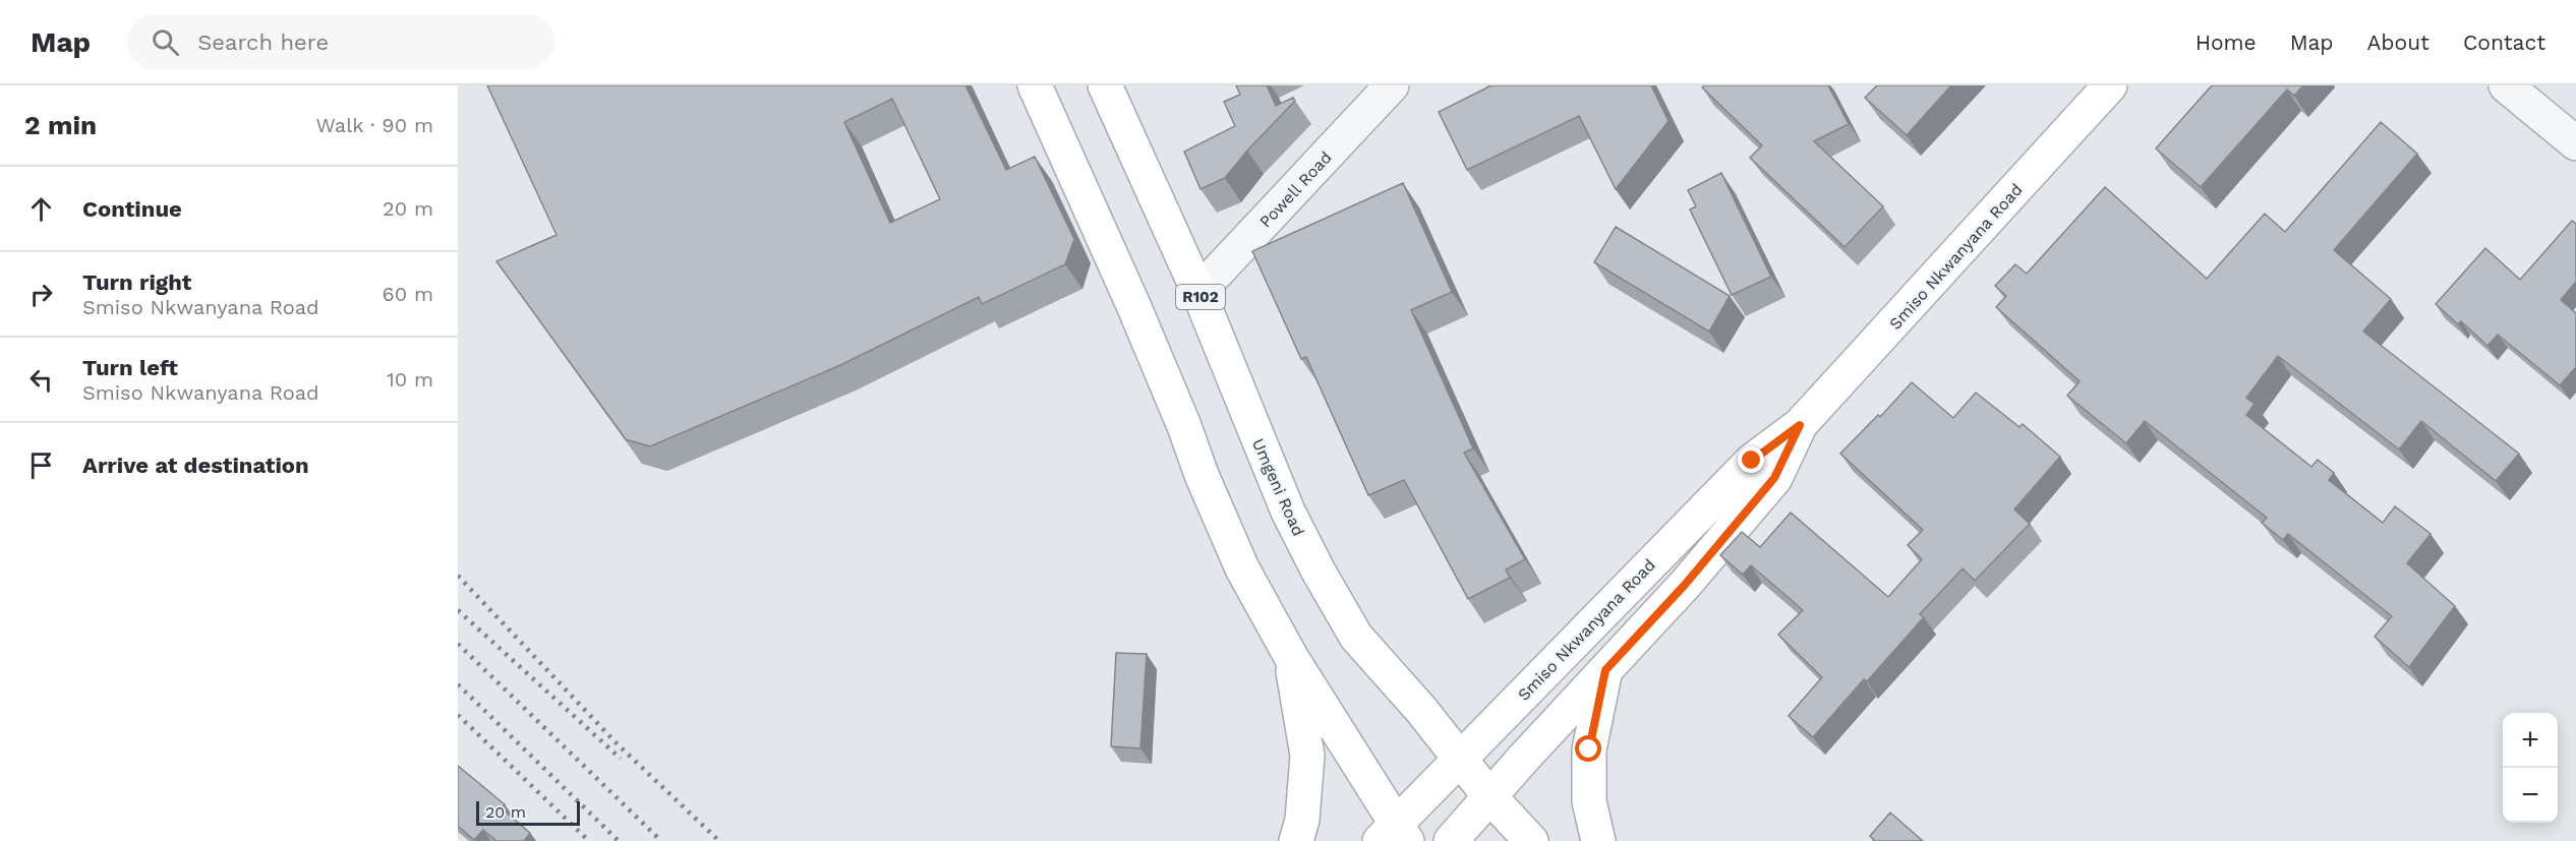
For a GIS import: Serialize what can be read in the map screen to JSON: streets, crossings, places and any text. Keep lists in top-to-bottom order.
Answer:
{
  "streets": {
    "main road": ["Smiso Nkwanyana Road", "R102", "Umgeni Road"],
    "street": ["Powell Road"]
  },
  "crossings": [
    ["Powell Road", "Umgeni Road"],
    ["Smiso Nkwanyana Road", "Umgeni Road"]
  ],
  "scale_bar": "20 m",
  "page": {
    "header": "Map",
    "search": "Search here",
    "nav": [
      "Home",
      "Map",
      "About",
      "Contact"
    ],
    "heading": ["2 min", "Walk · 90 m"],
    "list": [
      ["Continue", "20 m"],
      ["Turn right", "Smiso Nkwanyana Road", "60 m"],
      ["Turn left", "Smiso Nkwanyana Road", "10 m"],
      "Arrive at destination"
    ],
    "map_buttons": ["+", "−"],
    "scale": "20 m"
  }
}
